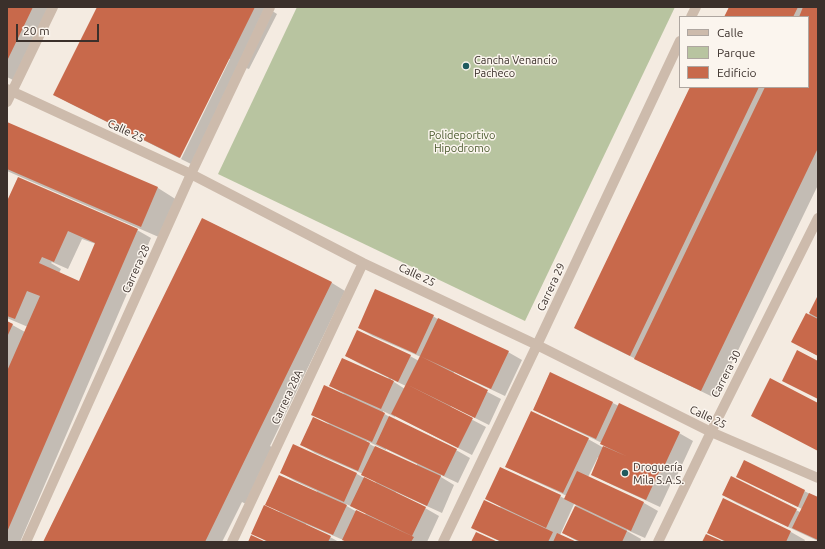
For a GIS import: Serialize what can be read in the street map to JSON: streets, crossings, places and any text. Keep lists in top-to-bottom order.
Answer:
{
  "streets": {
    "street": [
      "Calle 25",
      "Carrera 28",
      "Carrera 29",
      "Carrera 30",
      "Carrera 28A"
    ]
  },
  "crossings": [
    ["Calle 25", "Carrera 28"],
    ["Calle 25", "Carrera 29"],
    ["Calle 25", "Carrera 30"],
    ["Calle 25", "Carrera 28A"]
  ],
  "parks": ["Polideportivo Hipodromo"],
  "places": ["Cancha Venancio Pacheco", "Droguería Mila S.A.S."],
  "legend": ["Calle", "Parque", "Edificio"],
  "scale_bar": "20 m"
}
